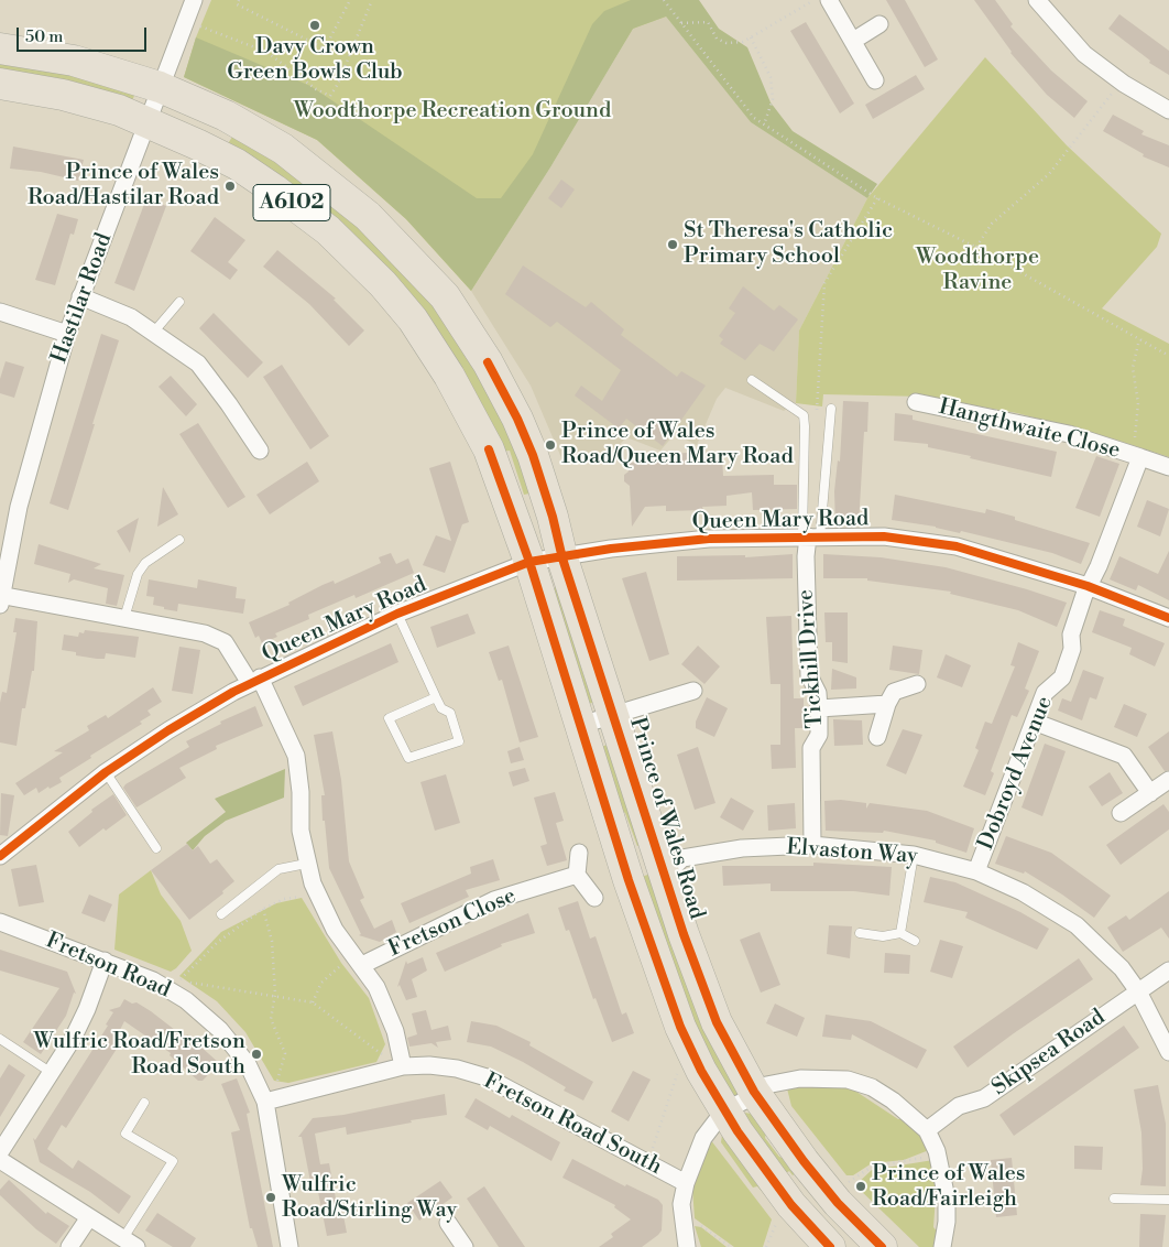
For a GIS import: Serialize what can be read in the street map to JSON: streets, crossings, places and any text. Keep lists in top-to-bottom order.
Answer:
{
  "streets": {
    "highway": ["A6102", "Prince of Wales Road"],
    "street": [
      "Hastilar Road",
      "Hangthwaite Close",
      "Queen Mary Road",
      "Tickhill Drive",
      "Dobroyd Avenue",
      "Elvaston Way",
      "Fretson Close",
      "Fretson Road",
      "Skipsea Road",
      "Fretson Road South"
    ]
  },
  "crossings": [
    ["A6102", "Hastilar Road"],
    ["A6102", "Queen Mary Road"],
    ["A6102", "Prince of Wales Road"],
    ["Hastilar Road", "Prince of Wales Road"],
    ["Hangthwaite Close", "Queen Mary Road"],
    ["Hangthwaite Close", "Dobroyd Avenue"],
    ["Queen Mary Road", "Tickhill Drive"],
    ["Queen Mary Road", "Dobroyd Avenue"],
    ["Queen Mary Road", "Prince of Wales Road"],
    ["Tickhill Drive", "Elvaston Way"],
    ["Dobroyd Avenue", "Elvaston Way"],
    ["Prince of Wales Road", "Elvaston Way"],
    ["Elvaston Way", "Skipsea Road"],
    ["Fretson Road", "Fretson Road South"]
  ],
  "parks": ["Woodthorpe Recreation Ground", "Woodthorpe Ravine"],
  "places": [
    "Davy Crown Green Bowls Club",
    "Prince of Wales Road/Hastilar Road",
    "St Theresa's Catholic Primary School",
    "Prince of Wales Road/Queen Mary Road",
    "Wulfric Road/Fretson Road South",
    "Prince of Wales Road/Fairleigh",
    "Wulfric Road/Stirling Way"
  ],
  "scale_bar": "50 m"
}
